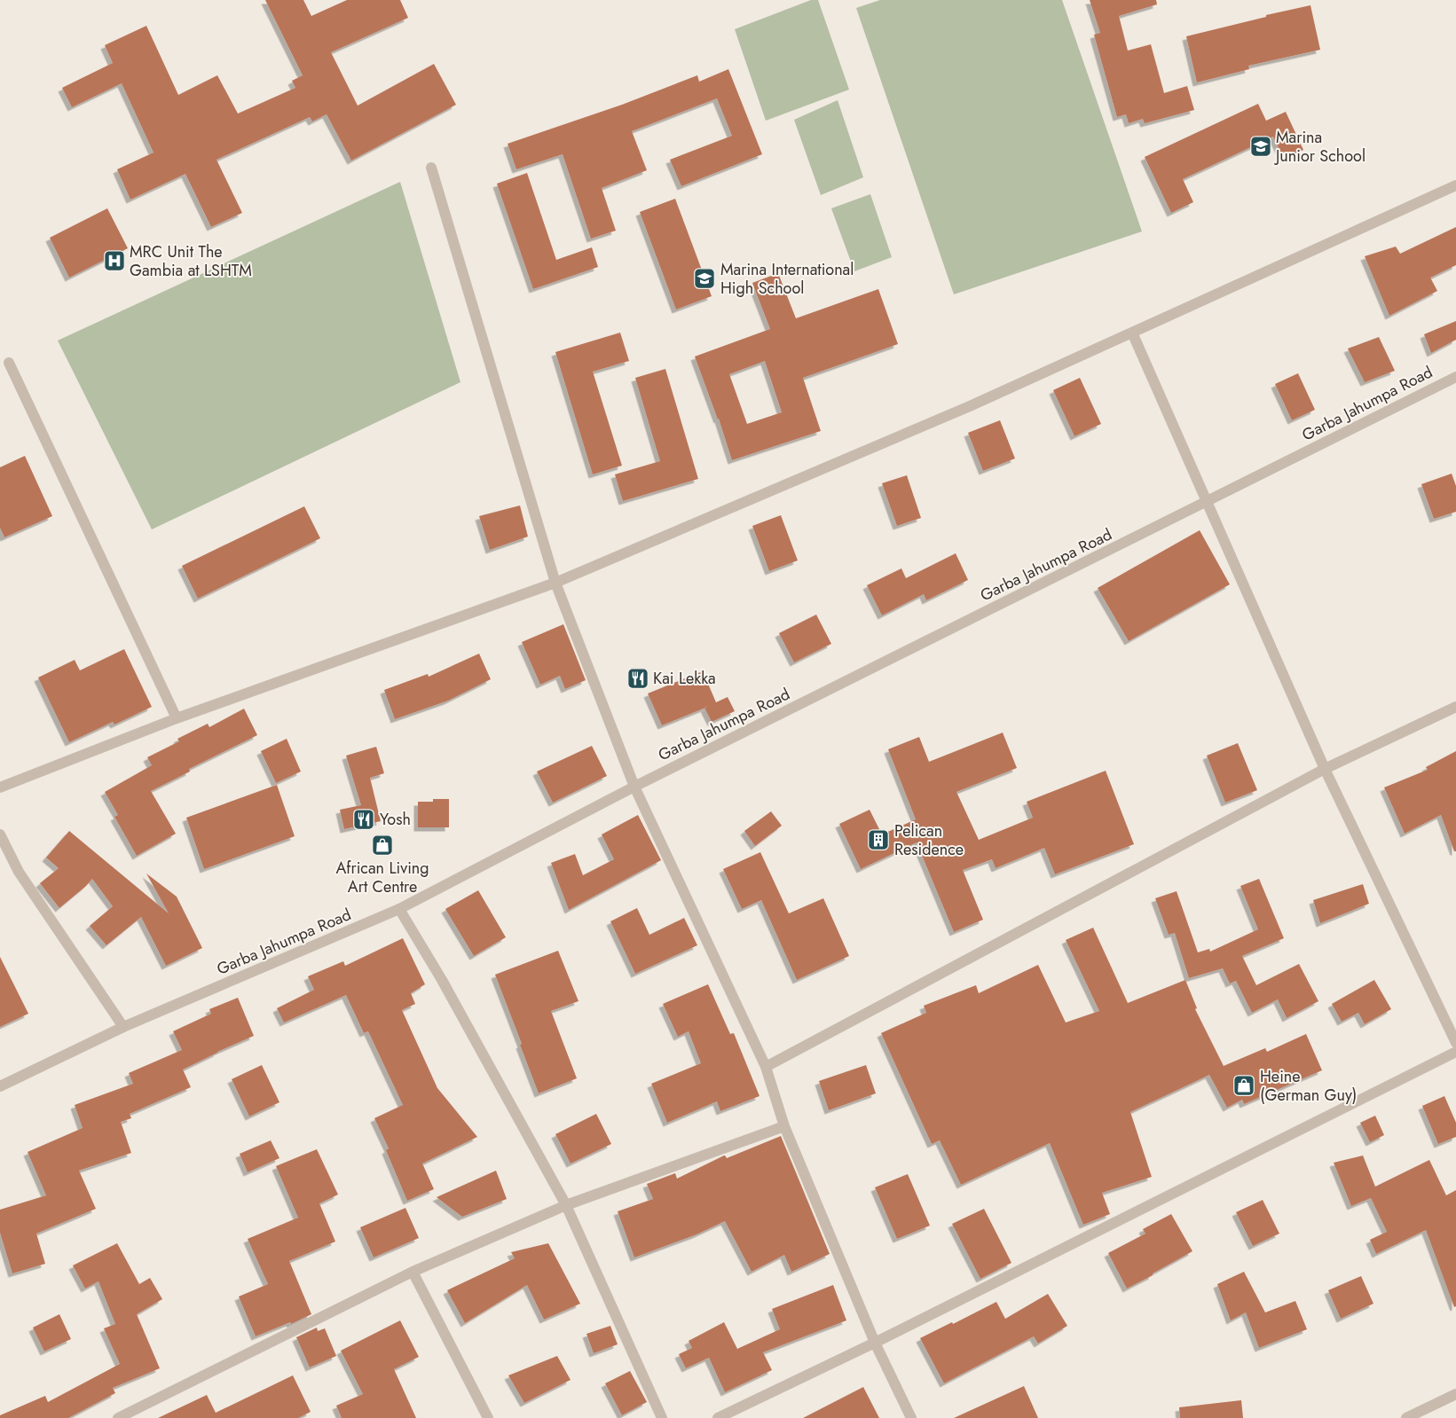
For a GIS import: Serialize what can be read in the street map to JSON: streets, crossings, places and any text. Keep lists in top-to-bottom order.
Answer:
{
  "streets": {
    "street": ["Garba Jahumpa Road"]
  },
  "places": {
    "school or university": ["Marina Junior School", "Marina International High School"],
    "hospital": ["MRC Unit The Gambia at LSHTM"],
    "restaurant": ["Kai Lekka", "Yosh"],
    "building": ["Pelican Residence"],
    "shop": ["African Living Art Centre", "Heine (German Guy)"]
  }
}
